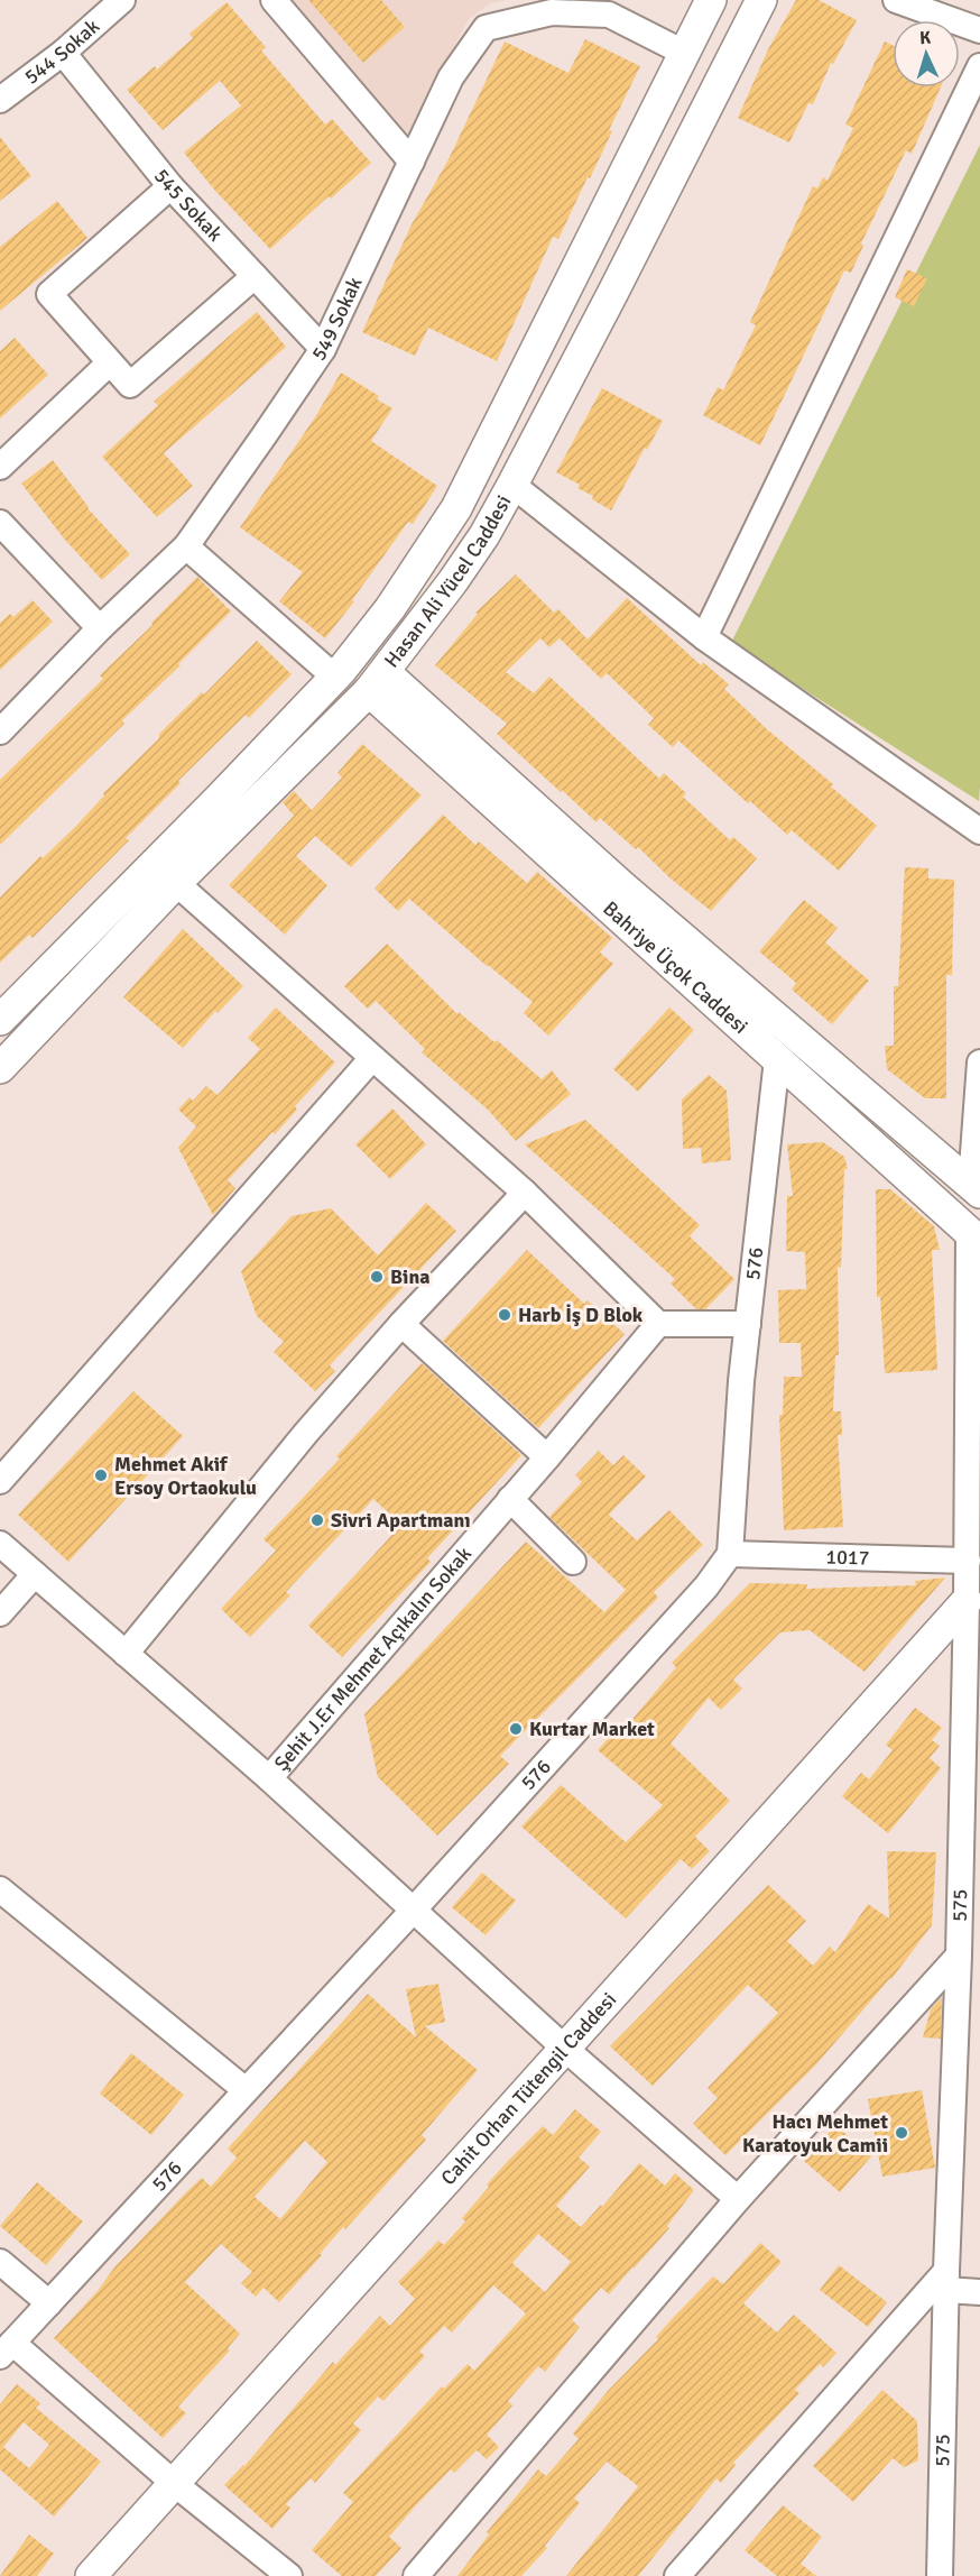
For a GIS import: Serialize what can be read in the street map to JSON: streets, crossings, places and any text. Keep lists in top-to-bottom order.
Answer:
{
  "streets": {
    "street": [
      "544 Sokak",
      "545 Sokak",
      "549 Sokak",
      "Hasan Ali Yücel Caddesi",
      "Bahriye Üçok Caddesi",
      "576",
      "1017",
      "Şehit J.Er Mehmet Açıkalın Sokak",
      "575",
      "Cahit Orhan Tütengil Caddesi"
    ]
  },
  "crossings": [
    ["544 Sokak", "545 Sokak"],
    ["545 Sokak", "549 Sokak"],
    ["Hasan Ali Yücel Caddesi", "Bahriye Üçok Caddesi"],
    ["Bahriye Üçok Caddesi", "576"],
    ["Bahriye Üçok Caddesi", "575"],
    ["576", "1017"],
    ["1017", "575"],
    ["575", "Cahit Orhan Tütengil Caddesi"]
  ],
  "places": [
    "Bina",
    "Harb İş D Blok",
    "Mehmet Akif Ersoy Ortaokulu",
    "Sivri Apartmanı",
    "Kurtar Market",
    "Hacı Mehmet Karatoyuk Camii"
  ],
  "north": "top"
}
